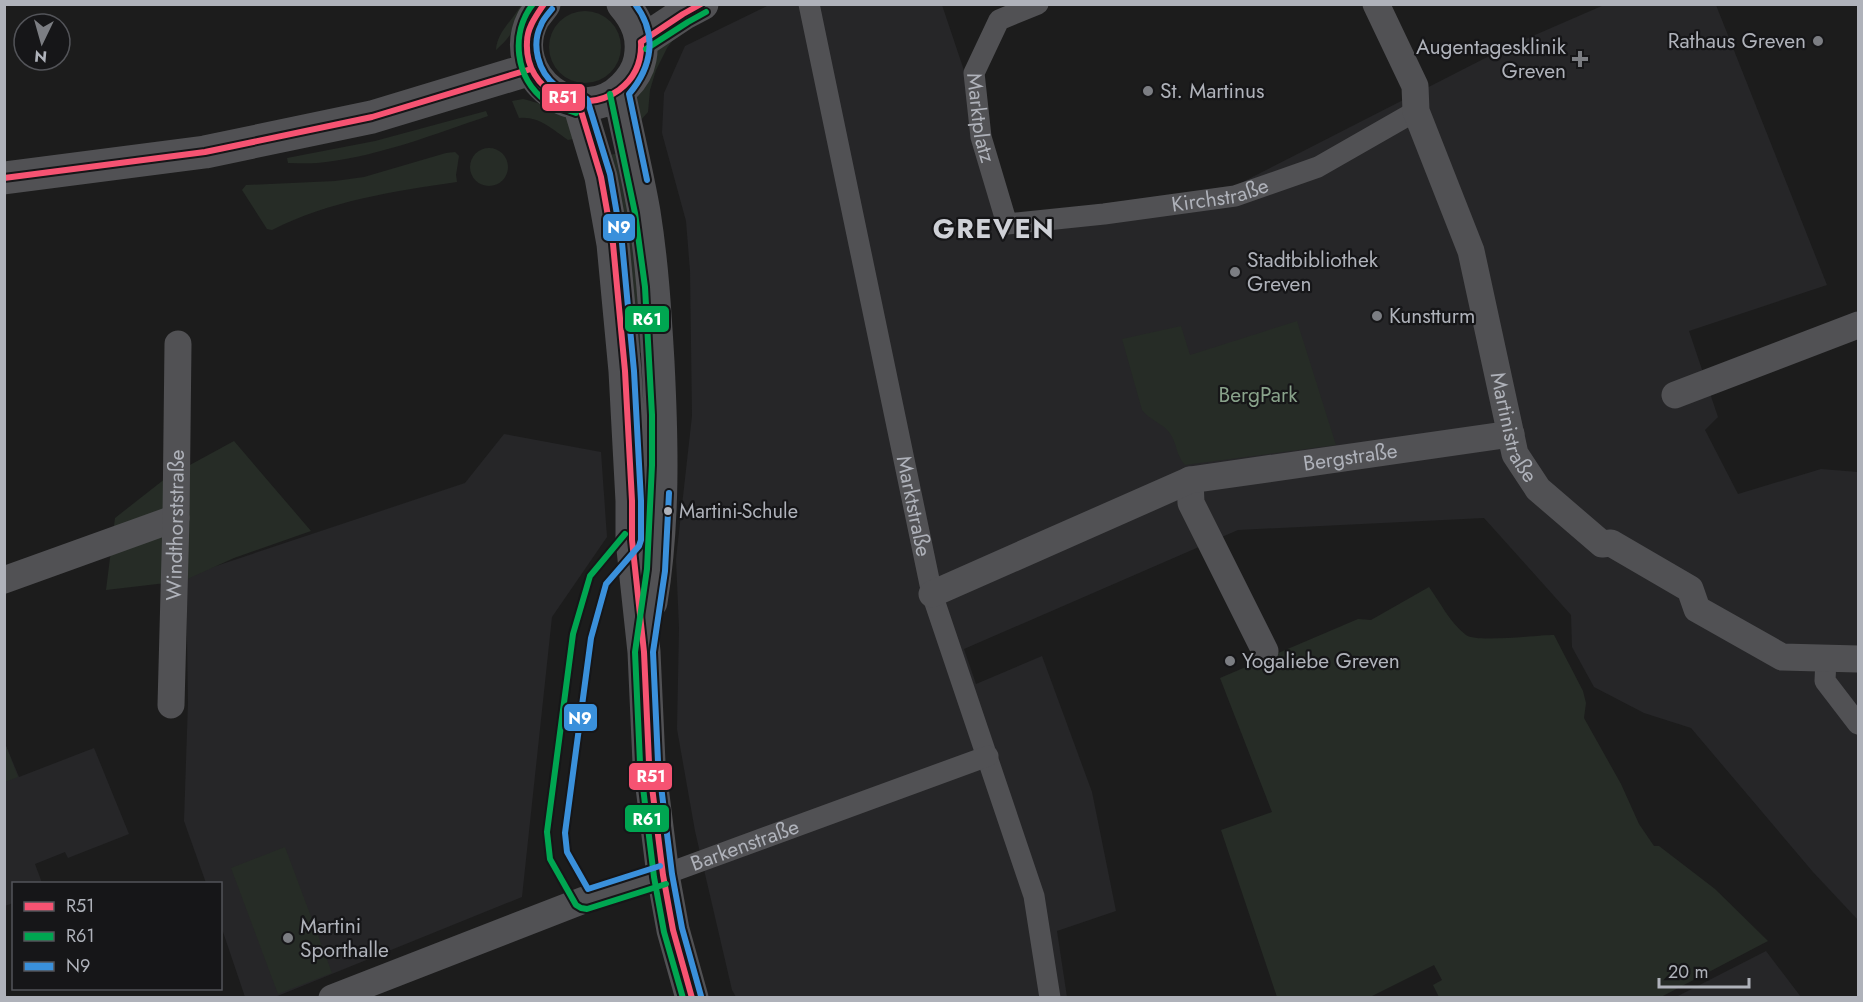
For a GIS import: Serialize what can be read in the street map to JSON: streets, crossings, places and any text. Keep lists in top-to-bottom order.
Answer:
{
  "streets": {
    "street": [
      "Marktplatz",
      "Kirchstraße",
      "Martinistraße",
      "Bergstraße",
      "Marktstraße",
      "Windthorststraße",
      "Barkenstraße"
    ]
  },
  "crossings": [
    ["Marktplatz", "Kirchstraße"],
    ["Kirchstraße", "Martinistraße"],
    ["Martinistraße", "Bergstraße"],
    ["Bergstraße", "Marktstraße"],
    ["Marktstraße", "Barkenstraße"]
  ],
  "districts": ["GREVEN"],
  "parks": ["BergPark"],
  "places": {
    "other": [
      "Rathaus Greven",
      "St. Martinus",
      "Stadtbibliothek Greven",
      "Kunstturm",
      "Martini-Schule",
      "Yogaliebe Greven",
      "Martini Sporthalle"
    ],
    "health": ["Augentagesklinik Greven"]
  },
  "lines": ["transit line R51", "transit line R61", "transit line N9"],
  "legend": ["R51", "R61", "N9"],
  "scale_bar": "20 m",
  "north": "bottom"
}
